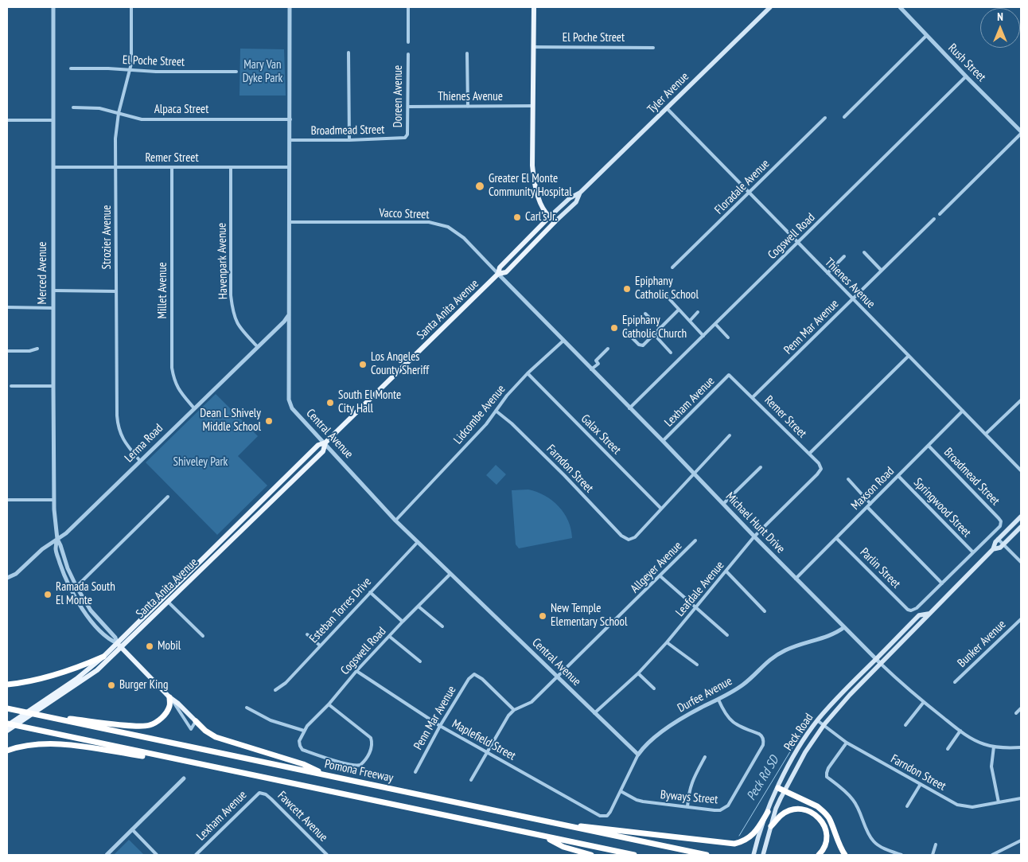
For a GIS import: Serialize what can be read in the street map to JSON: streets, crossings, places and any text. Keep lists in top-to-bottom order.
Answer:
{
  "streets": {
    "highway": ["Pomona Freeway"],
    "main road": ["Tyler Avenue", "Santa Anita Avenue", "Peck Road"],
    "street": [
      "El Poche Street",
      "Rush Street",
      "Doreen Avenue",
      "Thienes Avenue",
      "Alpaca Street",
      "Broadmead Street",
      "Remer Street",
      "Floradale Avenue",
      "Vacco Street",
      "Cogswell Road",
      "Strozier Avenue",
      "Havenpark Avenue",
      "Merced Avenue",
      "Millet Avenue",
      "Penn Mar Avenue",
      "Lexham Avenue",
      "Lidcombe Avenue",
      "Central Avenue",
      "Galax Street",
      "Lerma Road",
      "Farndon Street",
      "Maxson Road",
      "Springwood Street",
      "Michael Hunt Drive",
      "Allgeyer Avenue",
      "Parlin Street",
      "Leafdale Avenue",
      "Esteban Torres Drive",
      "Bunker Avenue",
      "Durfee Avenue",
      "Maplefield Street",
      "Byways Street",
      "Fawcett Avenue"
    ]
  },
  "crossings": [
    ["El Poche Street", "Strozier Avenue"],
    ["Rush Street", "Cogswell Road"],
    ["Tyler Avenue", "Thienes Avenue"],
    ["Tyler Avenue", "Santa Anita Avenue"],
    ["Doreen Avenue", "Thienes Avenue"],
    ["Doreen Avenue", "Broadmead Street"],
    ["Thienes Avenue", "Floradale Avenue"],
    ["Thienes Avenue", "Cogswell Road"],
    ["Thienes Avenue", "Penn Mar Avenue"],
    ["Thienes Avenue", "Maxson Road"],
    ["Alpaca Street", "Strozier Avenue"],
    ["Alpaca Street", "Central Avenue"],
    ["Broadmead Street", "Central Avenue"],
    ["Broadmead Street", "Maxson Road"],
    ["Broadmead Street", "Springwood Street"],
    ["Remer Street", "Strozier Avenue"],
    ["Remer Street", "Havenpark Avenue"],
    ["Remer Street", "Merced Avenue"],
    ["Remer Street", "Millet Avenue"],
    ["Remer Street", "Penn Mar Avenue"],
    ["Remer Street", "Lexham Avenue"],
    ["Remer Street", "Central Avenue"],
    ["Remer Street", "Leafdale Avenue"],
    ["Vacco Street", "Santa Anita Avenue"],
    ["Vacco Street", "Central Avenue"],
    ["Vacco Street", "Michael Hunt Drive"],
    ["Cogswell Road", "Central Avenue"],
    ["Cogswell Road", "Michael Hunt Drive"],
    ["Cogswell Road", "Maplefield Street"],
    ["Strozier Avenue", "Lerma Road"],
    ["Havenpark Avenue", "Lerma Road"],
    ["Merced Avenue", "Santa Anita Avenue"],
    ["Merced Avenue", "Lerma Road"],
    ["Millet Avenue", "Lerma Road"],
    ["Santa Anita Avenue", "Central Avenue"],
    ["Santa Anita Avenue", "Michael Hunt Drive"],
    ["Penn Mar Avenue", "Allgeyer Avenue"],
    ["Penn Mar Avenue", "Maplefield Street"],
    ["Lexham Avenue", "Michael Hunt Drive"],
    ["Lexham Avenue", "Fawcett Avenue"],
    ["Lidcombe Avenue", "Central Avenue"],
    ["Lidcombe Avenue", "Galax Street"],
    ["Lidcombe Avenue", "Farndon Street"],
    ["Lidcombe Avenue", "Michael Hunt Drive"],
    ["Central Avenue", "Lerma Road"],
    ["Central Avenue", "Allgeyer Avenue"],
    ["Central Avenue", "Leafdale Avenue"],
    ["Central Avenue", "Esteban Torres Drive"],
    ["Central Avenue", "Durfee Avenue"],
    ["Galax Street", "Farndon Street"],
    ["Farndon Street", "Peck Road"],
    ["Maxson Road", "Springwood Street"],
    ["Maxson Road", "Michael Hunt Drive"],
    ["Maxson Road", "Parlin Street"],
    ["Michael Hunt Drive", "Leafdale Avenue"],
    ["Michael Hunt Drive", "Durfee Avenue"],
    ["Michael Hunt Drive", "Peck Road"],
    ["Allgeyer Avenue", "Maplefield Street"],
    ["Durfee Avenue", "Maplefield Street"],
    ["Durfee Avenue", "Byways Street"]
  ],
  "water": ["Peck Rd SD"],
  "parks": ["Mary Van Dyke Park", "Shiveley Park"],
  "places": [
    "Greater El Monte Community Hospital",
    "Carl's Jr.",
    "Epiphany Catholic School",
    "Epiphany Catholic Church",
    "Los Angeles County Sheriff",
    "South El Monte City Hall",
    "Dean L Shively Middle School",
    "Ramada South El Monte",
    "New Temple Elementary School",
    "Mobil",
    "Burger King"
  ],
  "north": "top"
}
